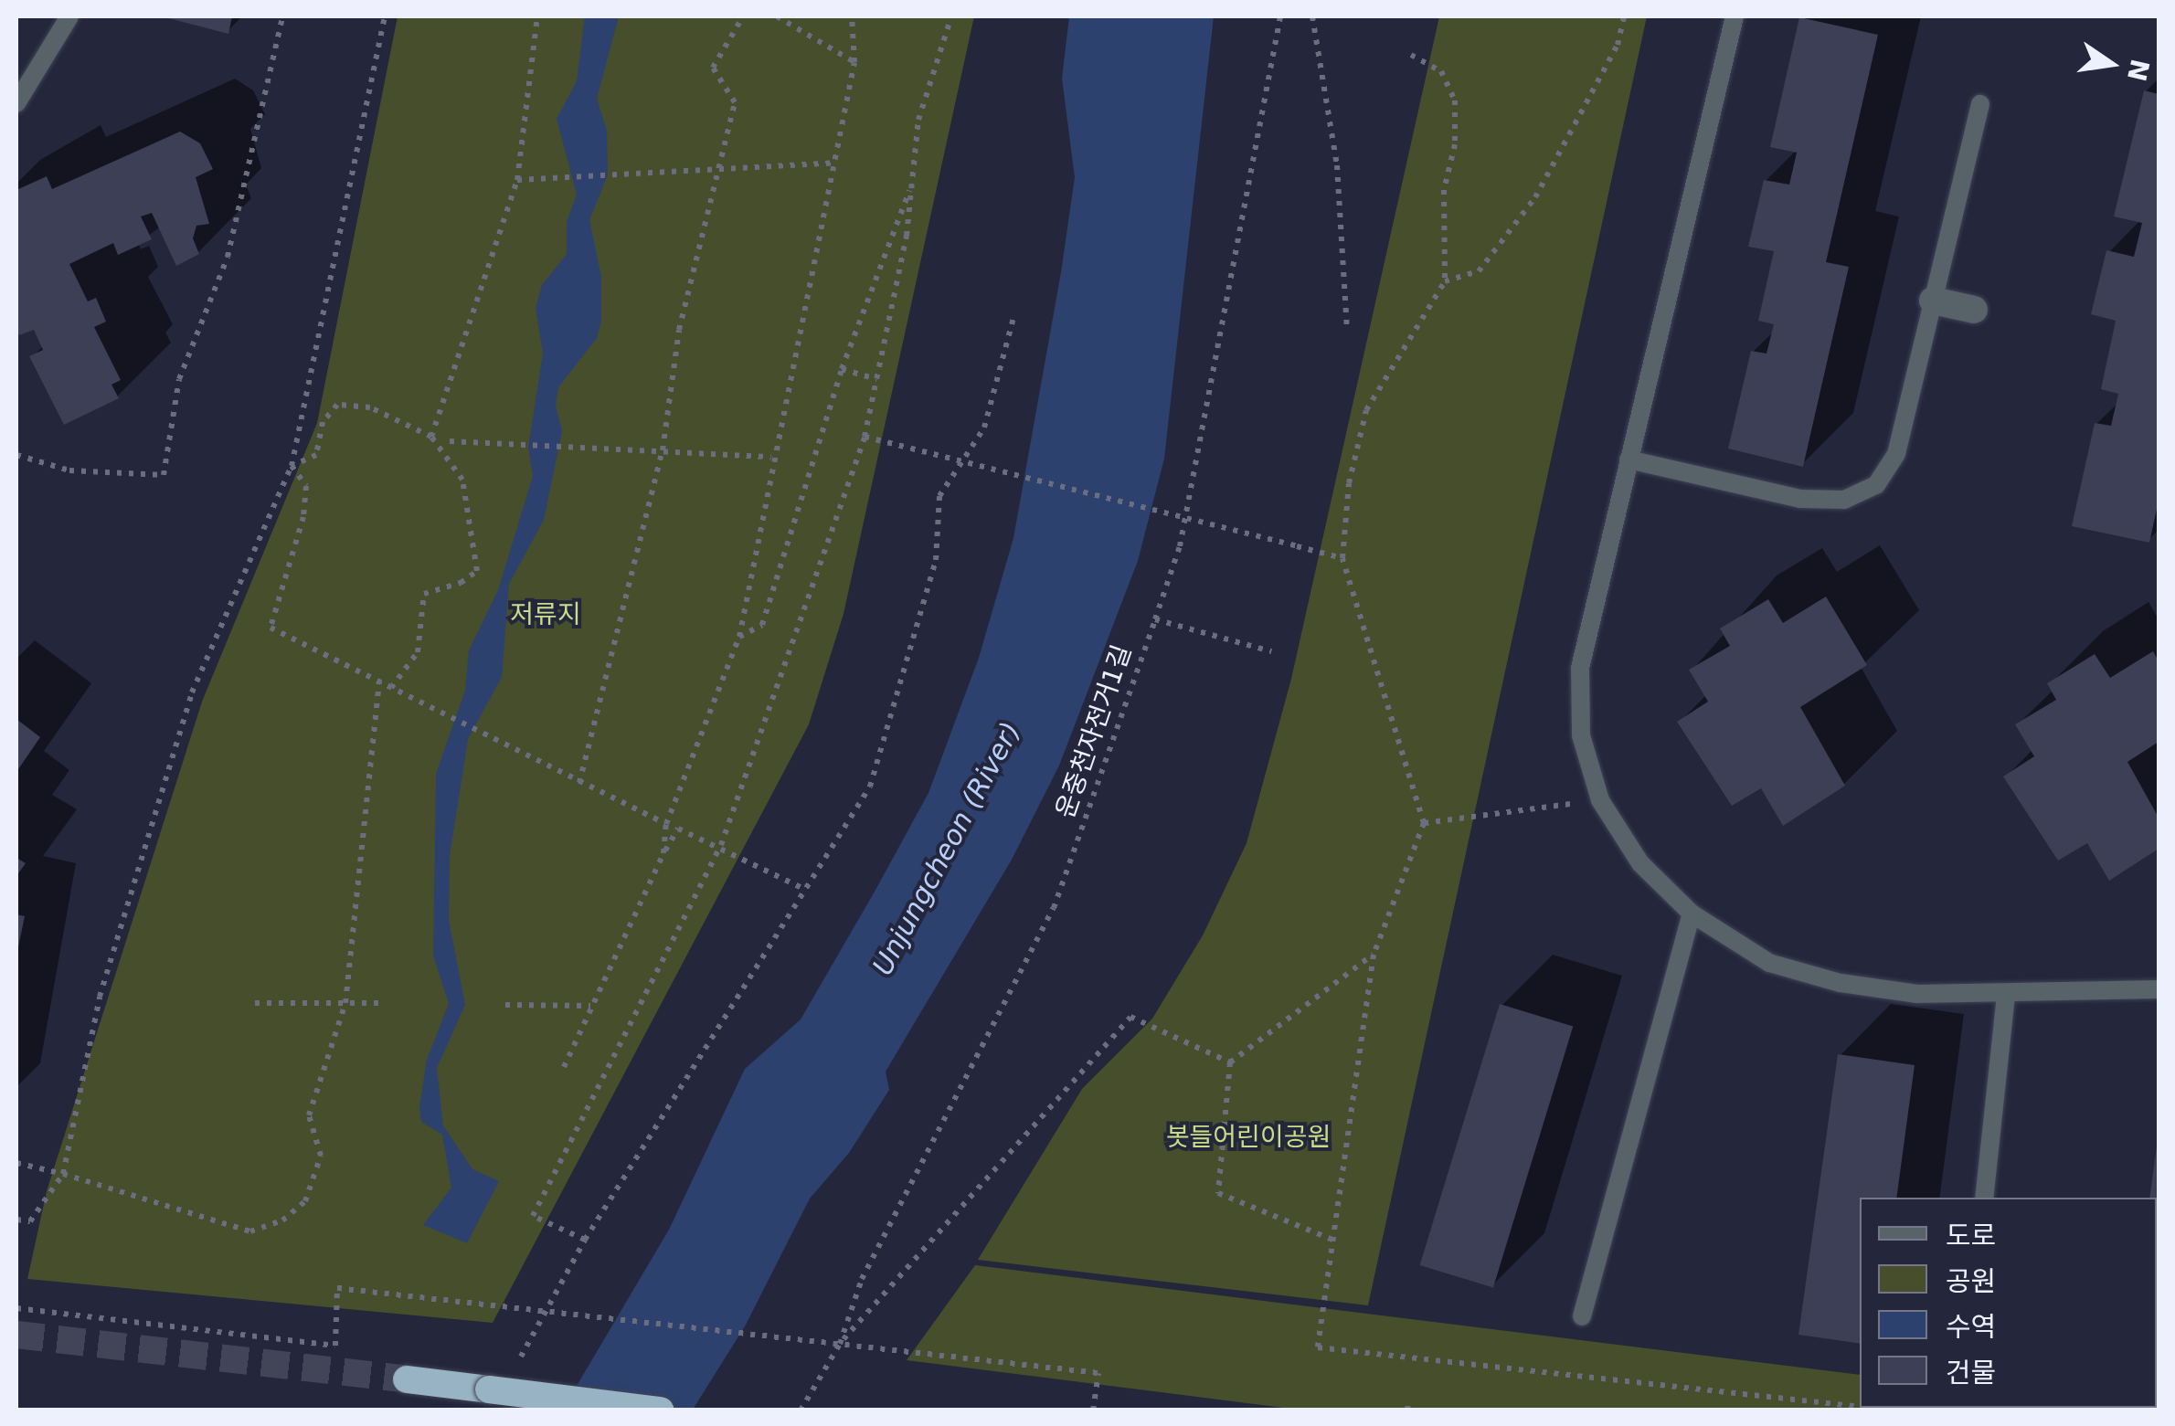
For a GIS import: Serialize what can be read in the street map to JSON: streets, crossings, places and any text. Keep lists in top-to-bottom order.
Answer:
{
  "streets": {
    "path": ["운중천자전거1길"]
  },
  "water": ["Unjungcheon (River)"],
  "parks": ["저류지", "봇들어린이공원"],
  "legend": [
    "도로",
    "공원",
    "수역",
    "건물"
  ],
  "north": "right"
}
